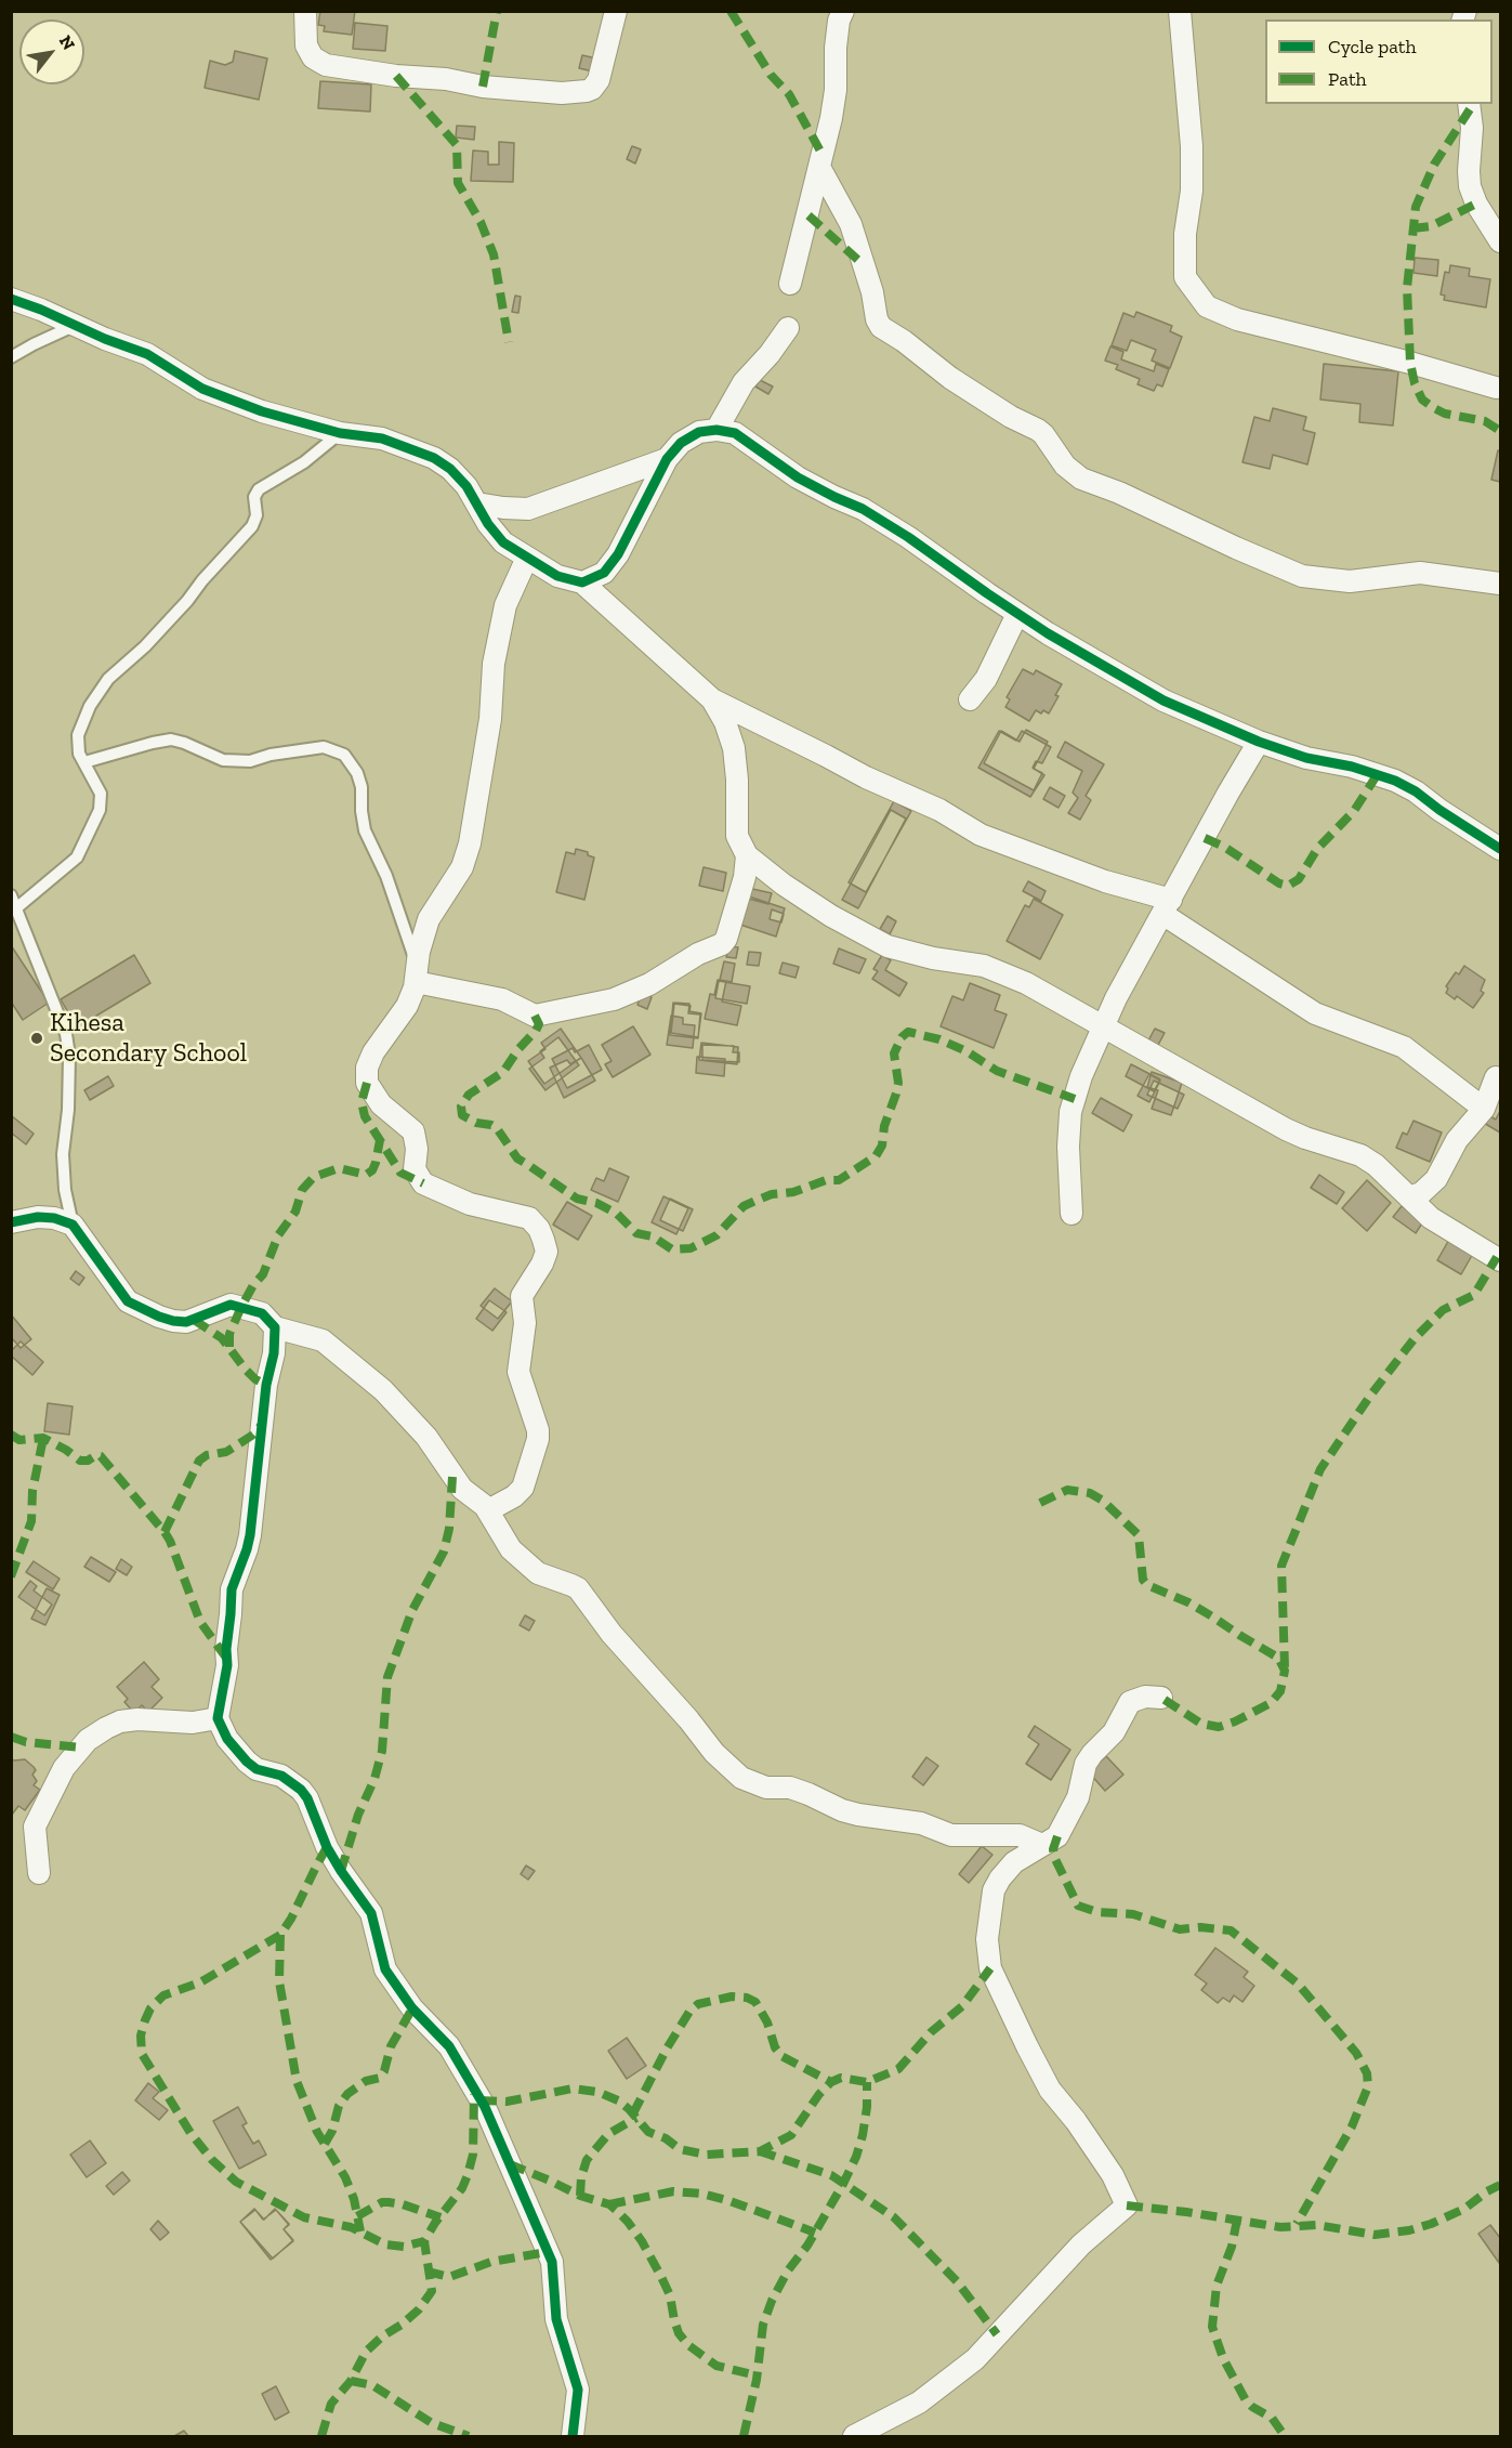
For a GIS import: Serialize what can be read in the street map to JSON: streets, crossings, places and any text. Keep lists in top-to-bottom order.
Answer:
{
  "places": ["Kihesa Secondary School"],
  "legend": ["Cycle path", "Path"],
  "north": "top right"
}
